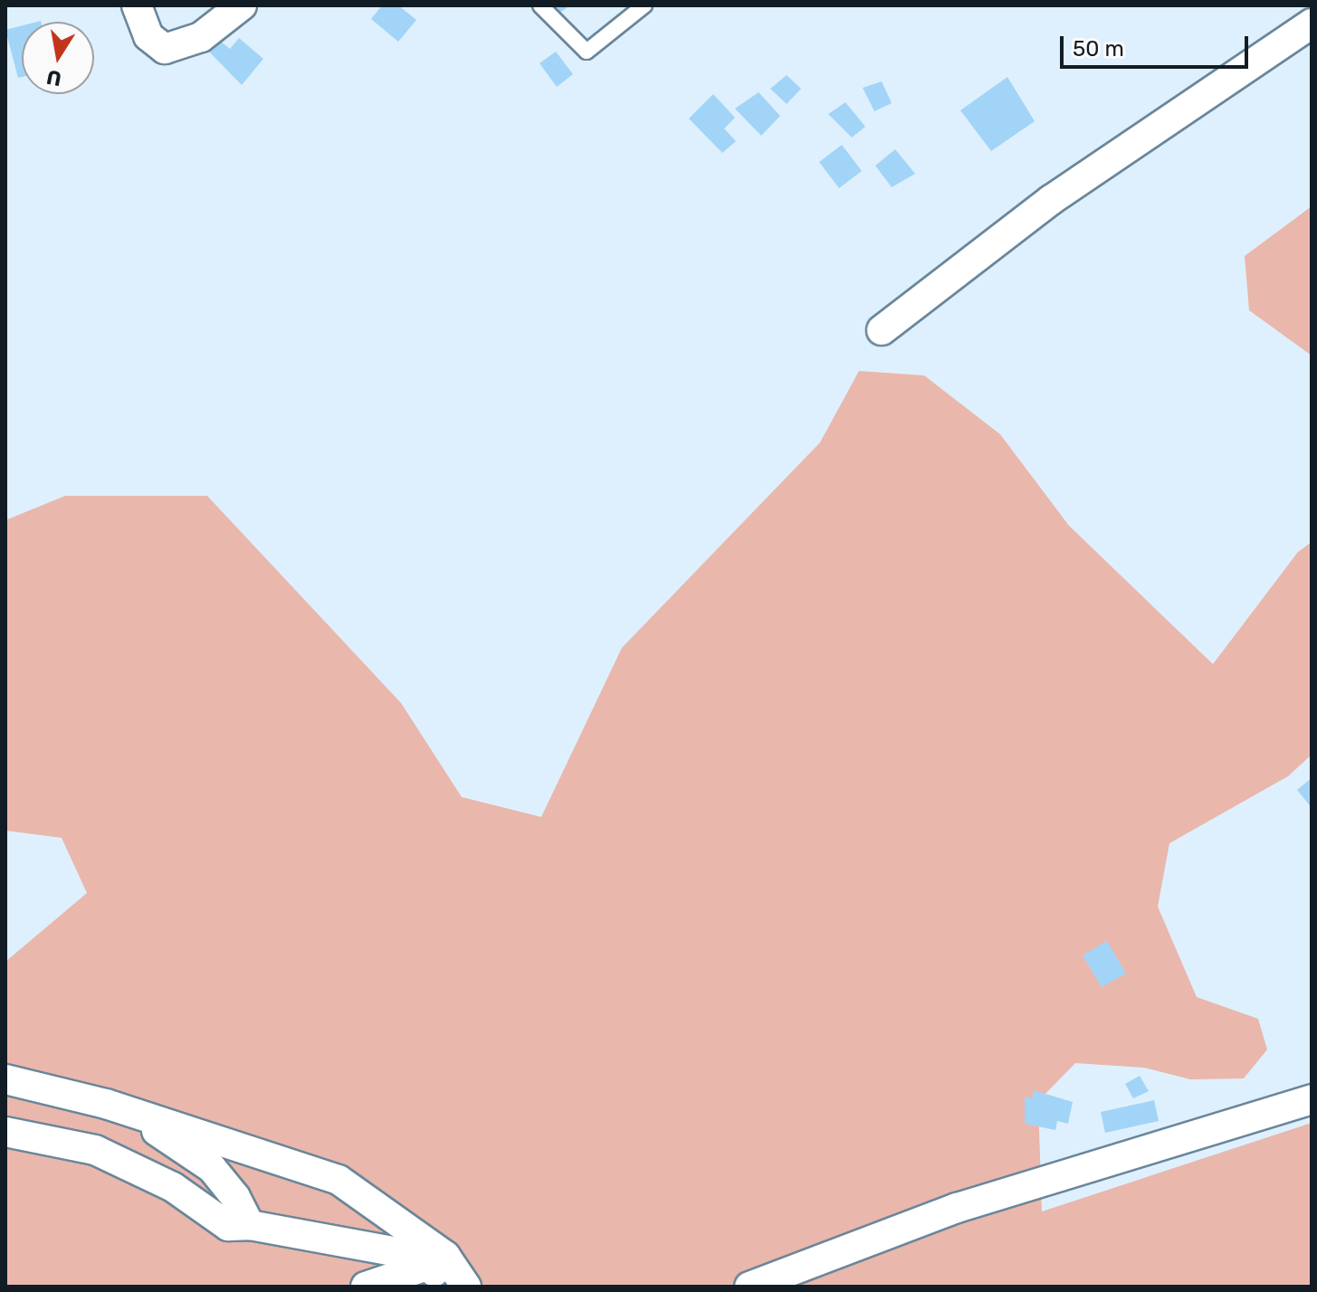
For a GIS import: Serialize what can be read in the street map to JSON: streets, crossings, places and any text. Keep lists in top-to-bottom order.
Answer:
{
  "scale_bar": "50 m",
  "north": "bottom"
}
